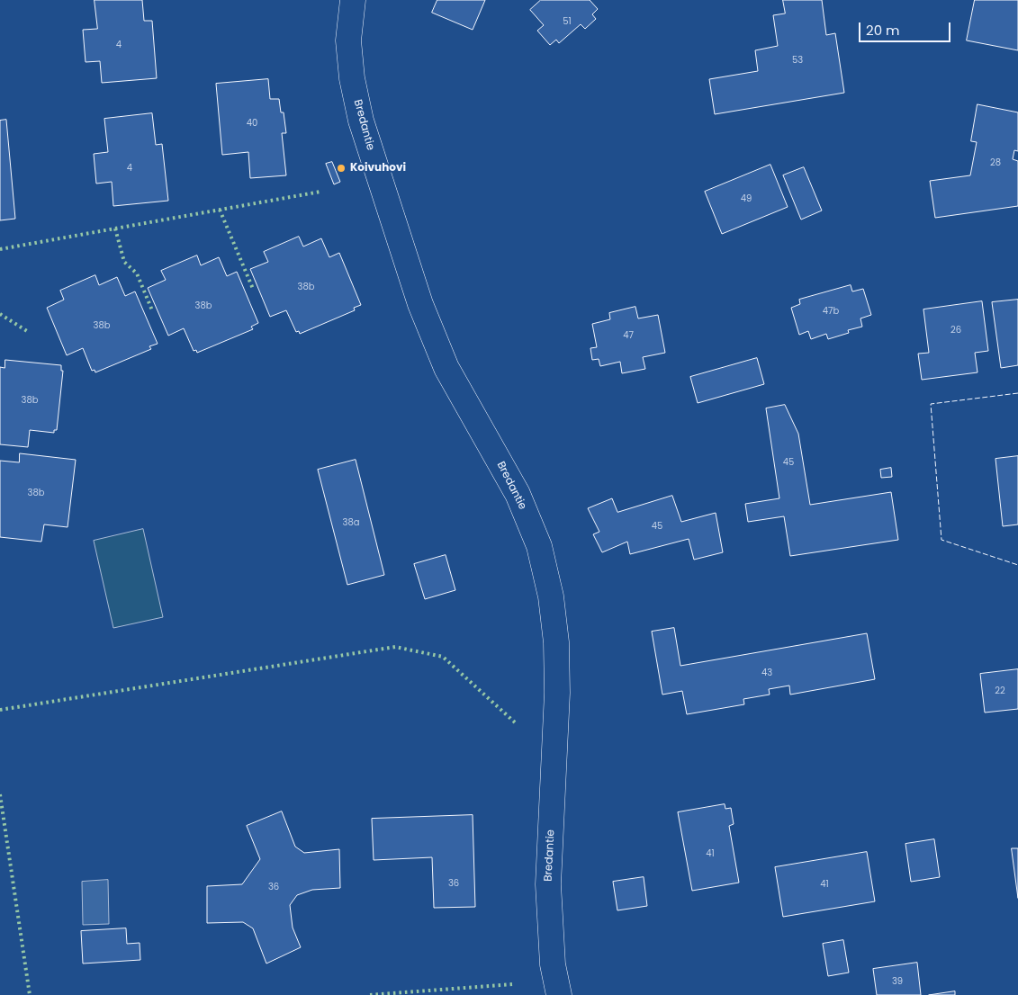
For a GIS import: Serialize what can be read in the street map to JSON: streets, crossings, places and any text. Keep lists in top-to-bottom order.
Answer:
{
  "streets": {
    "street": ["Bredantie"]
  },
  "places": ["Koivuhovi"],
  "house_numbers": [
    "51",
    "4",
    "53",
    "40",
    "28",
    "4",
    "49",
    "38b",
    "38b",
    "47b",
    "38b",
    "26",
    "47",
    "38b",
    "45",
    "38b",
    "38a",
    "45",
    "43",
    "22",
    "41",
    "36",
    "41",
    "36",
    "39"
  ],
  "scale_bar": "20 m"
}
